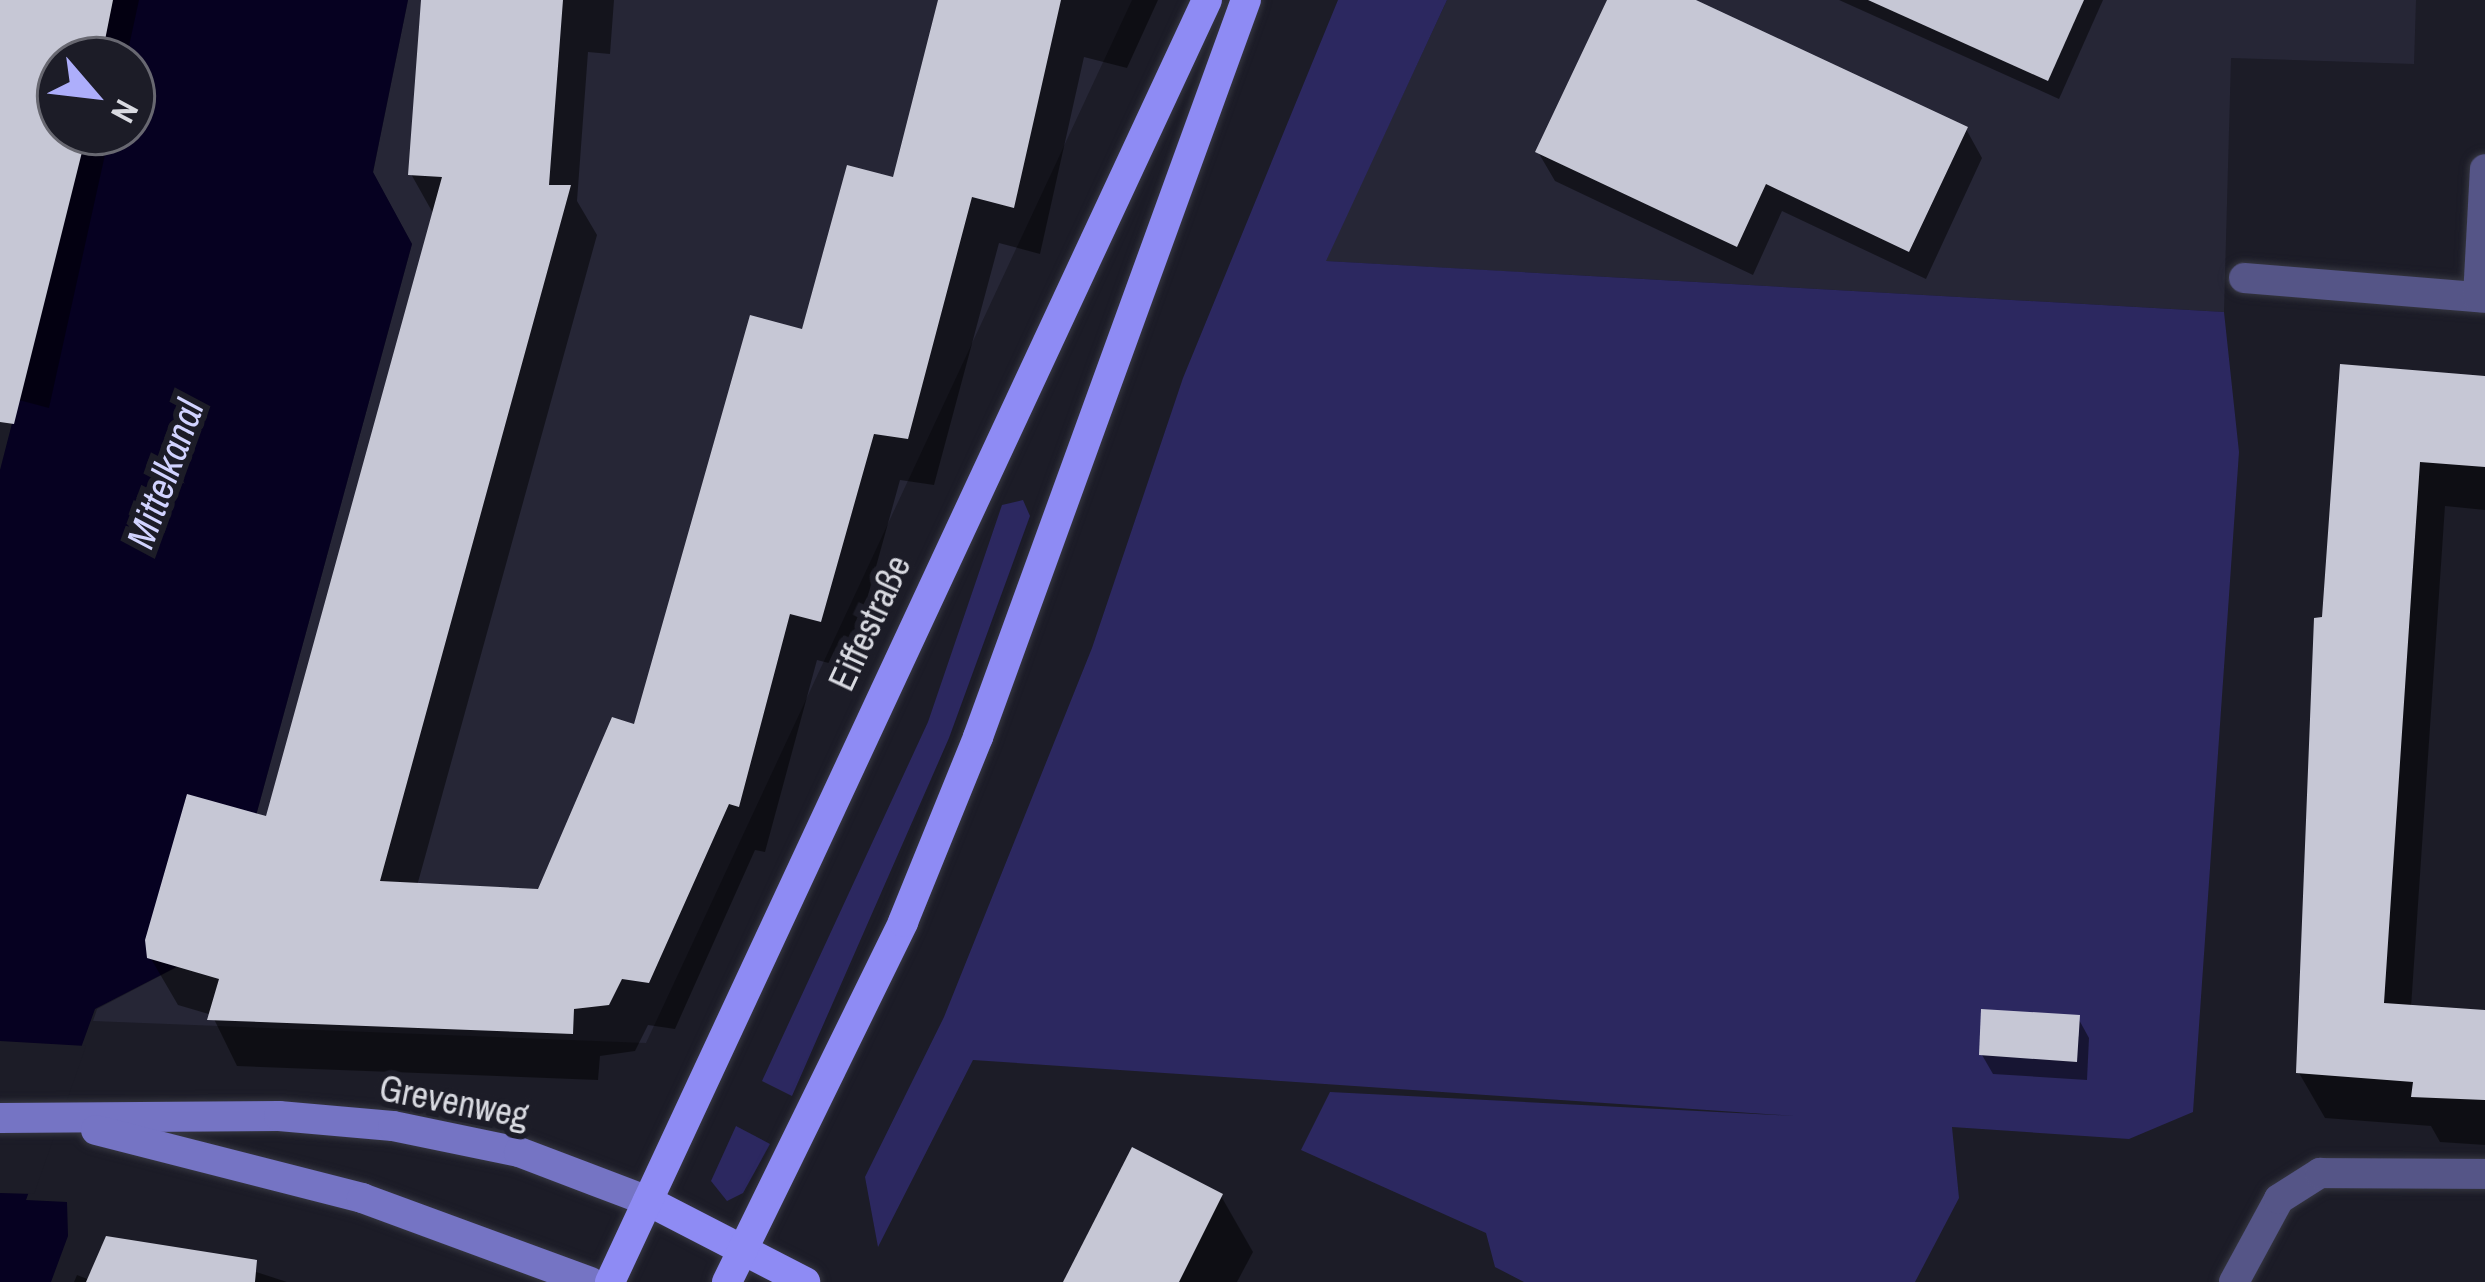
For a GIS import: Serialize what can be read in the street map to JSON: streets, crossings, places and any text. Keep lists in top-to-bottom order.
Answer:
{
  "streets": {
    "main road": ["Eiffestraße", "Grevenweg"]
  },
  "crossings": [
    ["Eiffestraße", "Grevenweg"]
  ],
  "water": ["Mittelkanal"],
  "north": "bottom right"
}
